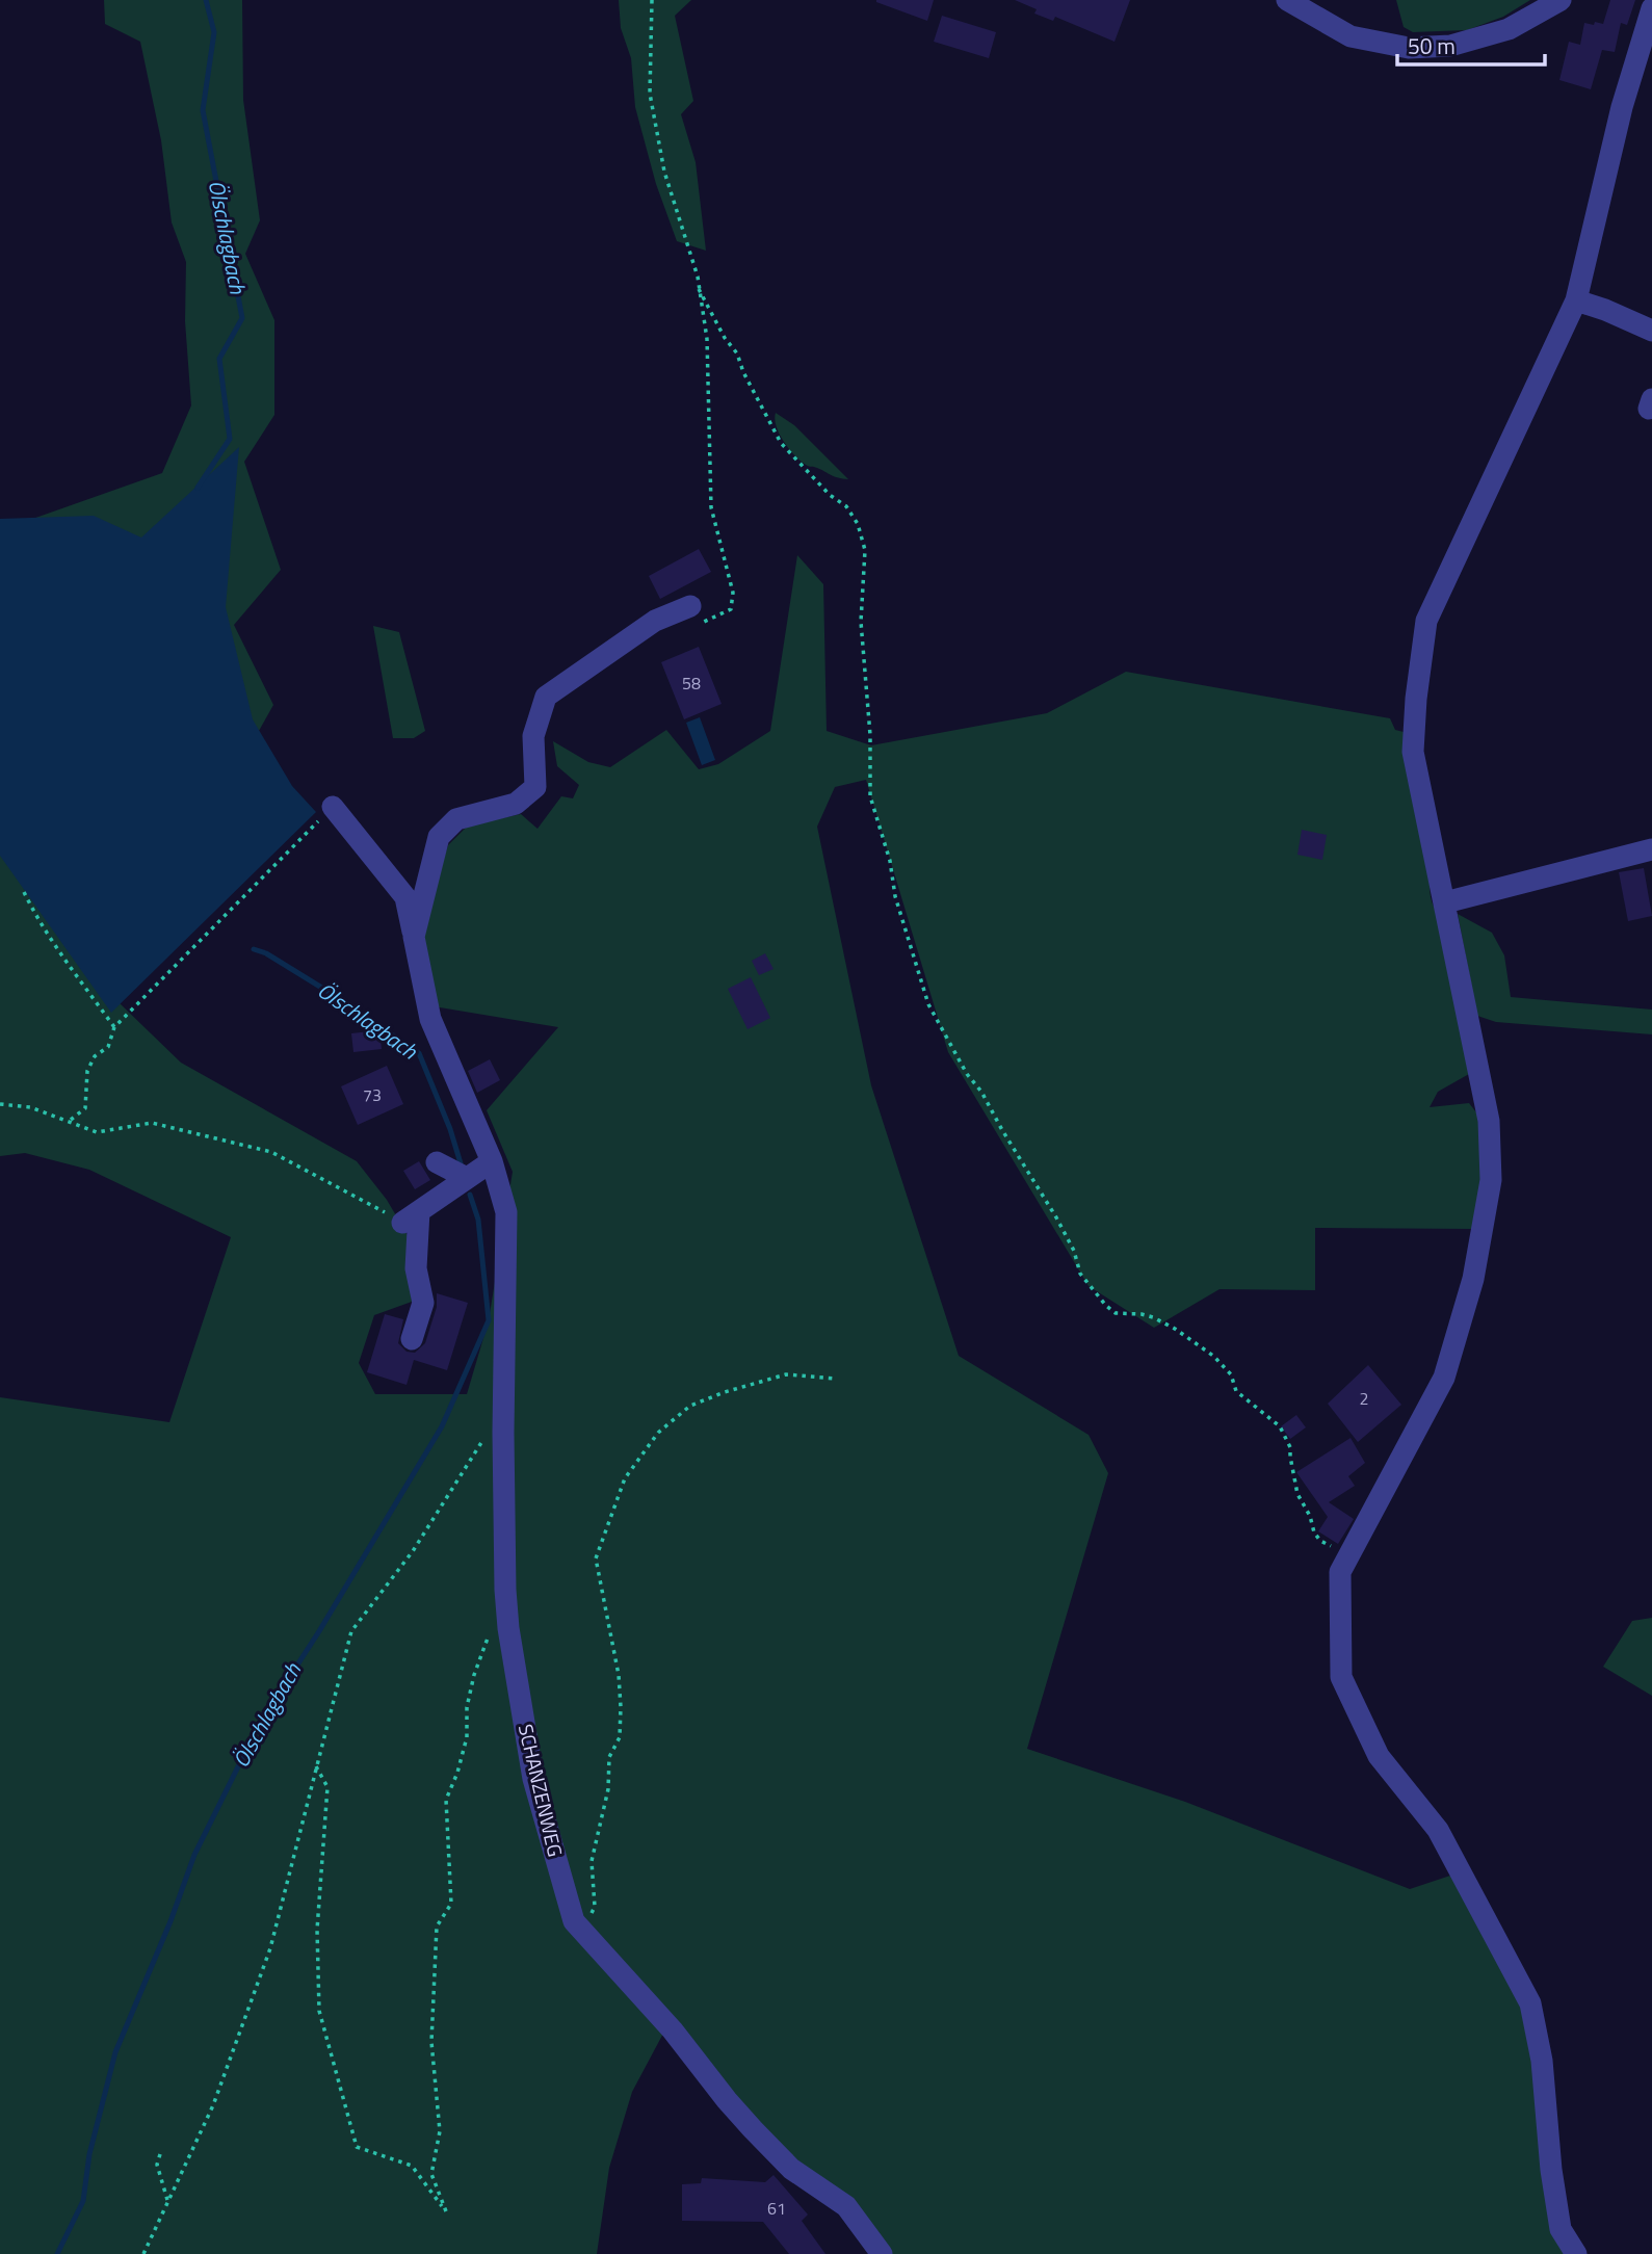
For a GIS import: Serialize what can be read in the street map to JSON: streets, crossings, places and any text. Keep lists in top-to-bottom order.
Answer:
{
  "streets": {
    "street": ["SCHANZENWEG"]
  },
  "water": ["Ölschlagbach"],
  "house_numbers": [
    "58",
    "73",
    "2",
    "61"
  ],
  "scale_bar": "50 m"
}
